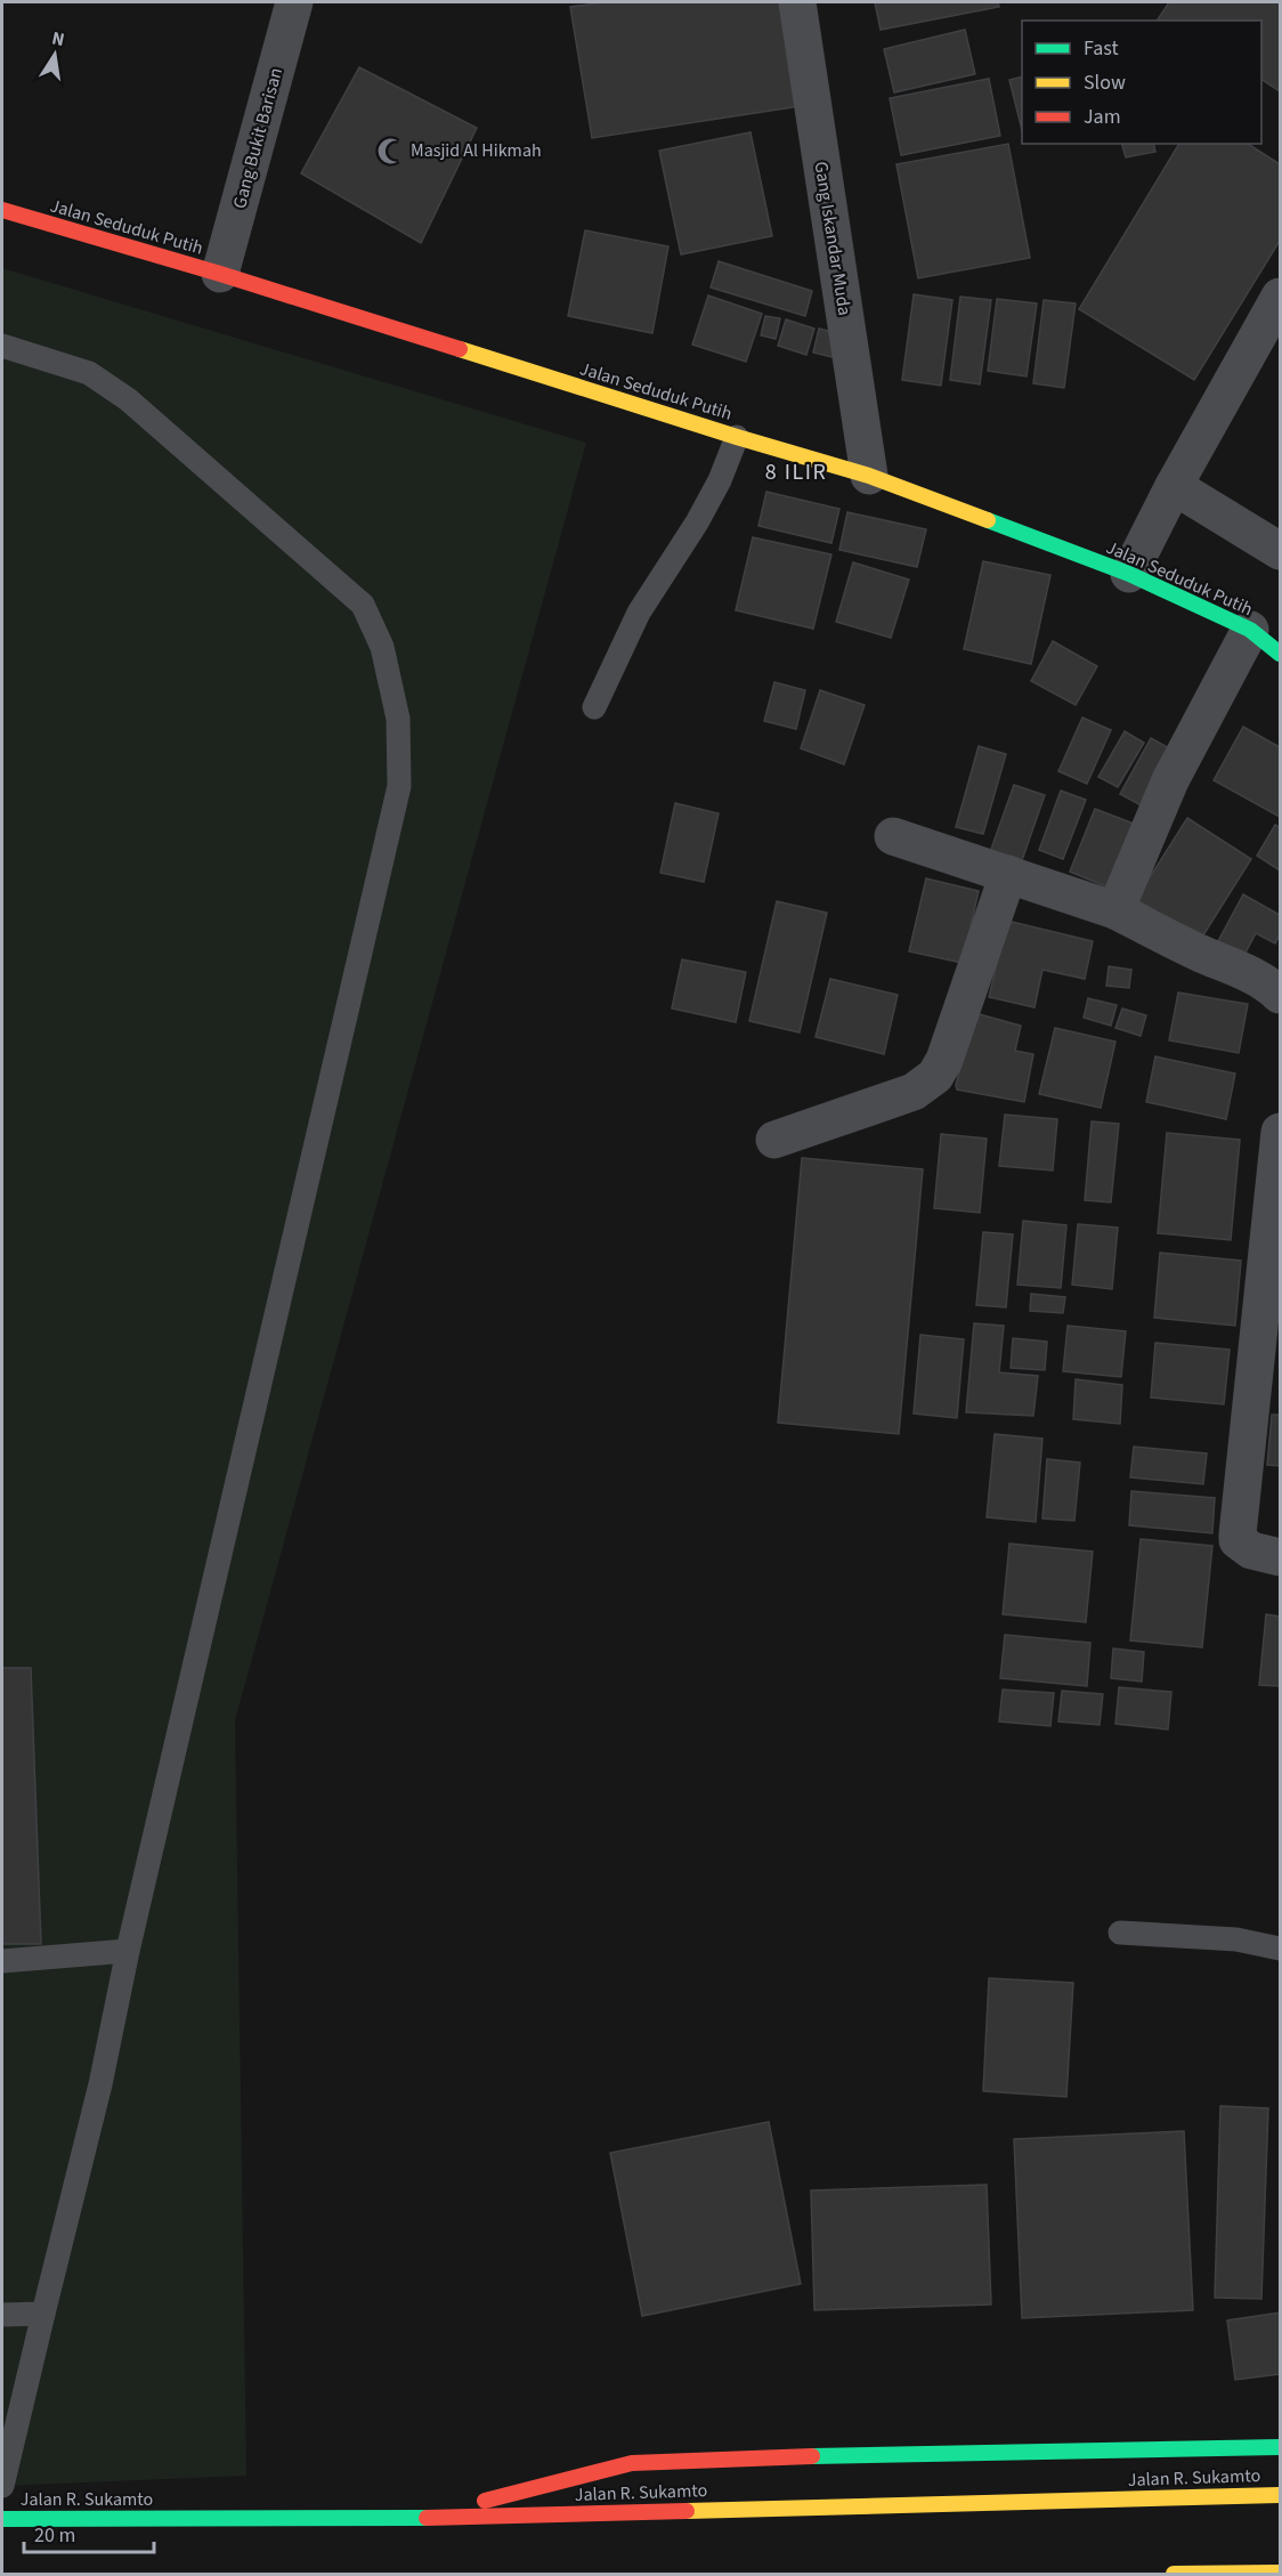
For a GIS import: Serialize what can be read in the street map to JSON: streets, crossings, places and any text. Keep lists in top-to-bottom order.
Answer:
{
  "streets": {
    "main road": ["Jalan Seduduk Putih", "Jalan R. Sukamto"],
    "street": ["Gang Bukit Barisan", "Gang Iskandar Muda"]
  },
  "crossings": [
    ["Gang Bukit Barisan", "Jalan Seduduk Putih"],
    ["Jalan Seduduk Putih", "Gang Iskandar Muda"]
  ],
  "districts": ["8 ILIR"],
  "places": {
    "mosque": ["Masjid Al Hikmah"]
  },
  "legend": ["Fast", "Slow", "Jam"],
  "scale_bar": "20 m",
  "north": "top"
}
